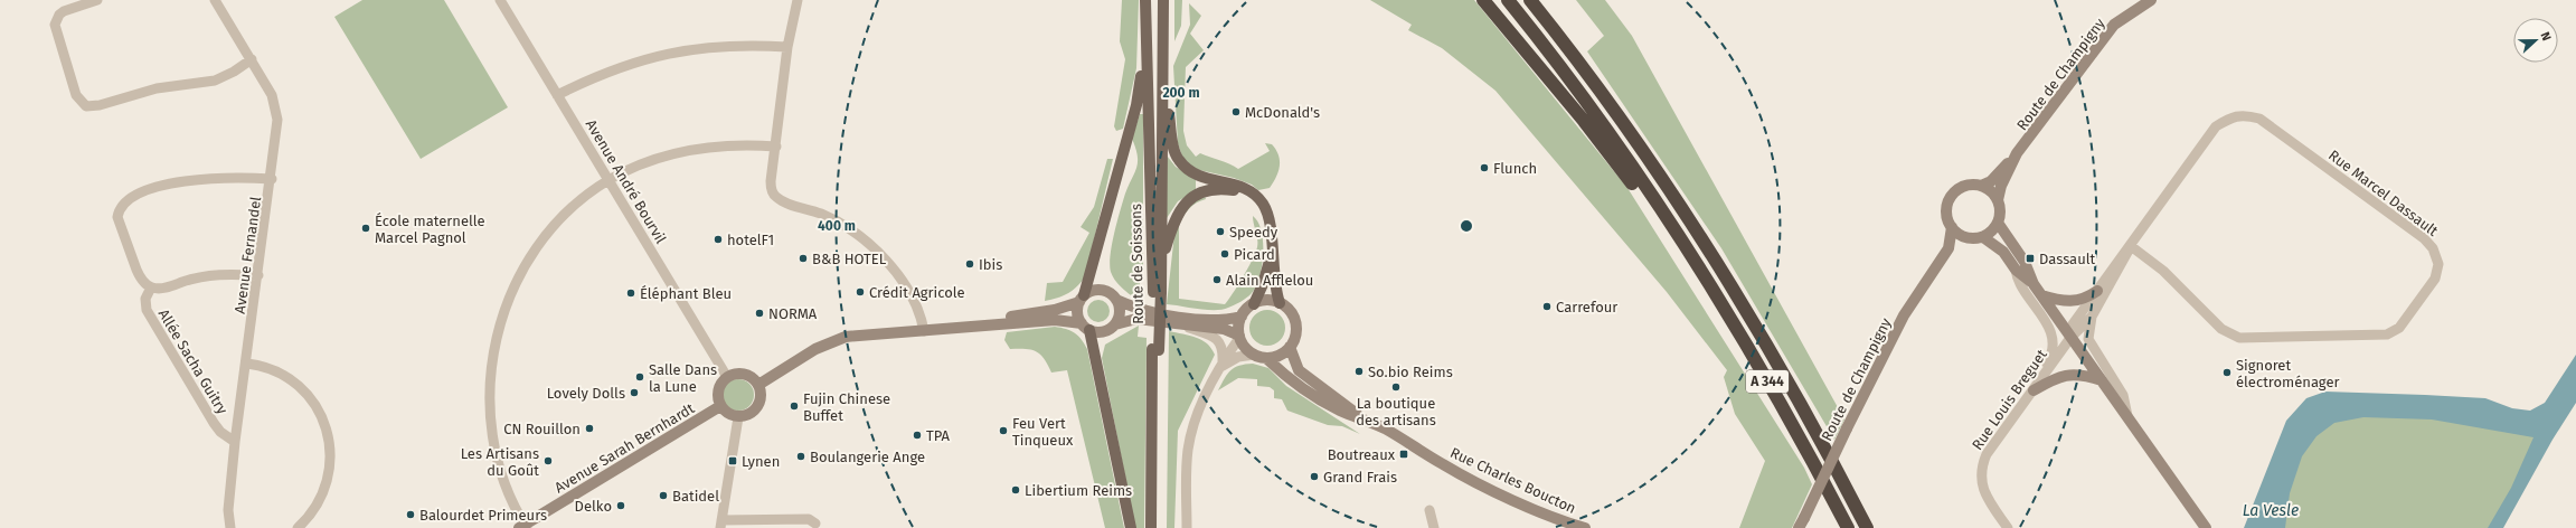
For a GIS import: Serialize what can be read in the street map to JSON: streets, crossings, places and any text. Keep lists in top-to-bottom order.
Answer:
{
  "streets": {
    "highway": ["A 344"],
    "main road": ["Route de Soissons"],
    "street": [
      "Route de Champigny",
      "Avenue André Bourvil",
      "Rue Marcel Dassault",
      "Avenue Fernandel",
      "Allée Sacha Guitry",
      "Rue Louis Breguet",
      "Avenue Sarah Bernhardt",
      "Rue Charles Boucton"
    ]
  },
  "crossings": [
    ["Avenue André Bourvil", "Avenue Sarah Bernhardt"],
    ["Rue Marcel Dassault", "Rue Louis Breguet"],
    ["Avenue Fernandel", "Allée Sacha Guitry"]
  ],
  "water": ["La Vesle"],
  "places": {
    "other": [
      "McDonald's",
      "Flunch",
      "École maternelle Marcel Pagnol",
      "Speedy",
      "hotelF1",
      "Picard",
      "B&B HOTEL",
      "Ibis",
      "Alain Afflelou",
      "Crédit Agricole",
      "Éléphant Bleu",
      "Carrefour",
      "NORMA",
      "So.bio Reims",
      "Signoret électroménager",
      "Salle Dans la Lune",
      "La boutique des artisans",
      "Lovely Dolls",
      "Fujin Chinese Buffet",
      "CN Rouillon",
      "Feu Vert Tinqueux",
      "TPA",
      "Boulangerie Ange",
      "Les Artisans du Goût",
      "Grand Frais",
      "Libertium Reims",
      "Batidel",
      "Delko",
      "Balourdet Primeurs"
    ],
    "transit": ["Dassault", "Boutreaux", "Lynen"]
  },
  "north": "right",
  "rings": ["200 m", "400 m"]
}
